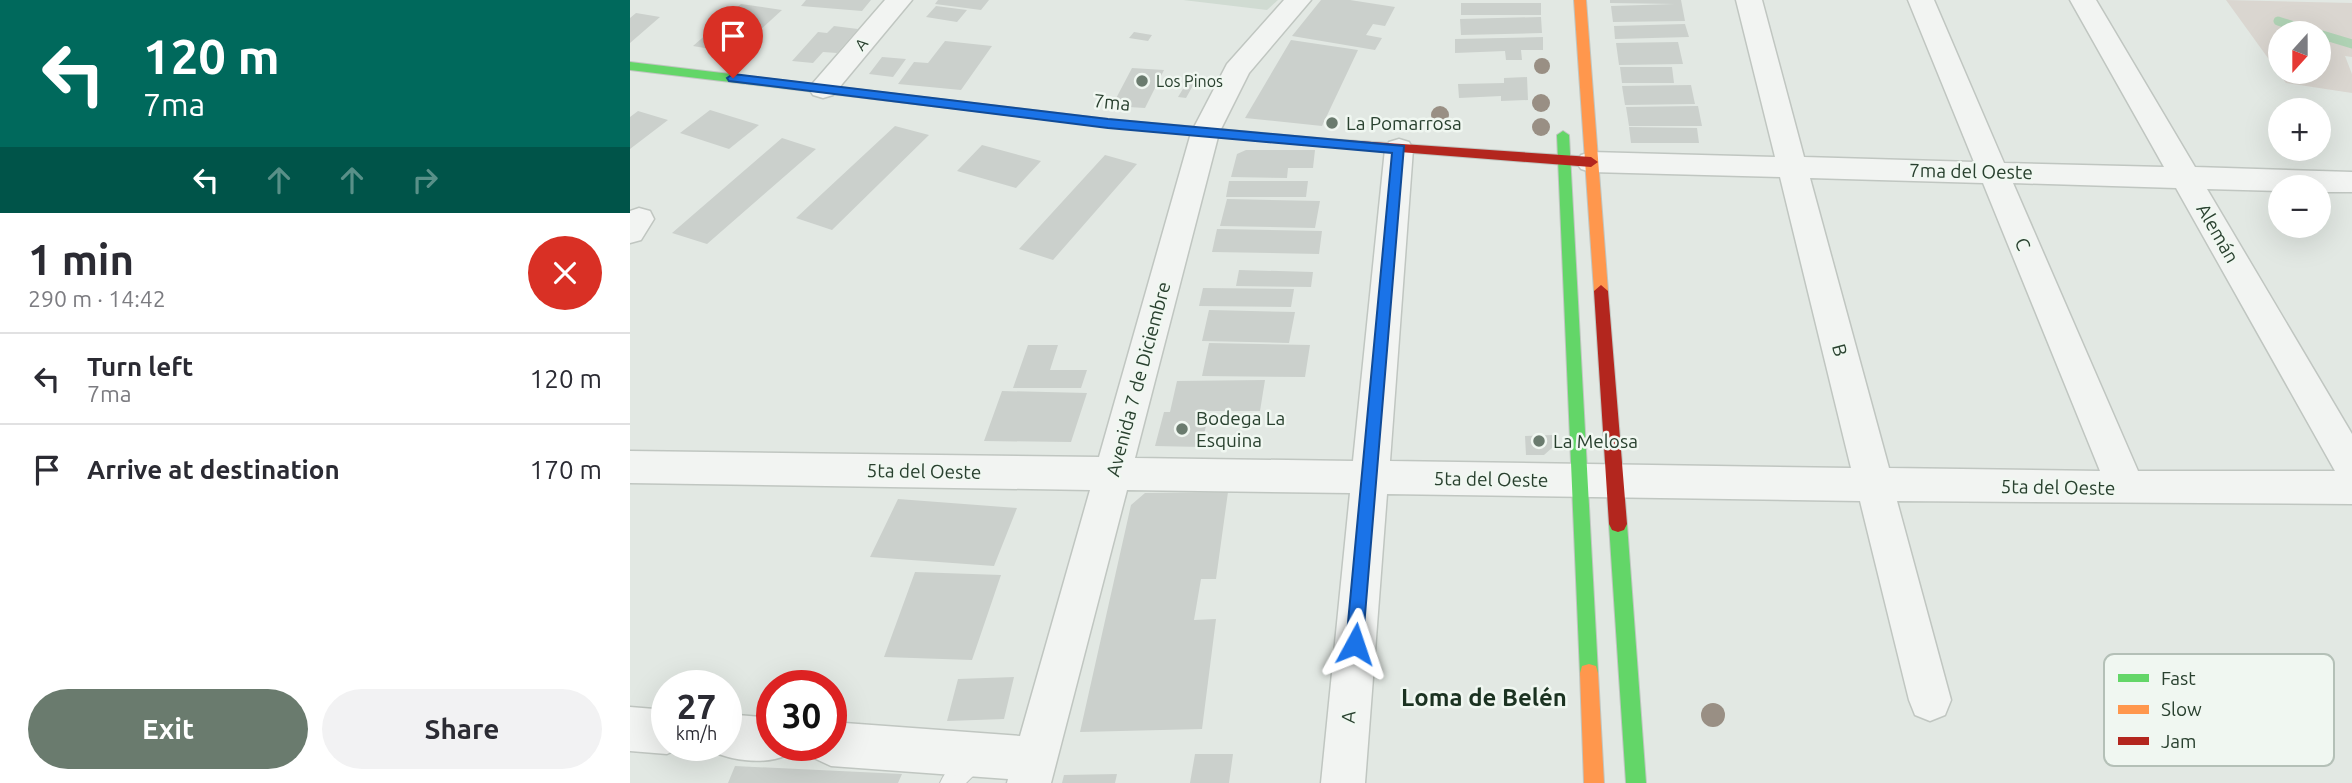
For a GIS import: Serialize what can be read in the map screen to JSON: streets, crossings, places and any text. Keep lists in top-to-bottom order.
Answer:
{
  "streets": {
    "main road": ["7ma"],
    "street": [
      "A",
      "7ma del Oeste",
      "Alemán",
      "C",
      "B",
      "Avenida 7 de Diciembre",
      "5ta del Oeste"
    ]
  },
  "crossings": [
    ["A", "7ma"],
    ["A", "5ta del Oeste"],
    ["7ma", "7ma del Oeste"],
    ["7ma", "Avenida 7 de Diciembre"],
    ["7ma del Oeste", "Alemán"],
    ["7ma del Oeste", "C"],
    ["7ma del Oeste", "B"],
    ["C", "5ta del Oeste"],
    ["B", "5ta del Oeste"],
    ["Avenida 7 de Diciembre", "5ta del Oeste"]
  ],
  "districts": ["Loma de Belén"],
  "places": [
    "Los Pinos",
    "La Pomarrosa",
    "Bodega La Esquina",
    "La Melosa"
  ],
  "legend": ["Fast", "Slow", "Jam"],
  "north": "bottom",
  "page": {
    "turn": ["120 m", "7ma"],
    "map_buttons": ["+", "−"],
    "heading": ["1 min", "290 m · 14:42"],
    "list": [
      {
        "name": "Turn left",
        "note": "7ma",
        "value": "120 m"
      },
      {
        "name": "Arrive at destination",
        "value": "170 m"
      }
    ],
    "speed": "27 km/h",
    "limit": "30",
    "buttons": ["Exit", "Share"]
  }
}
